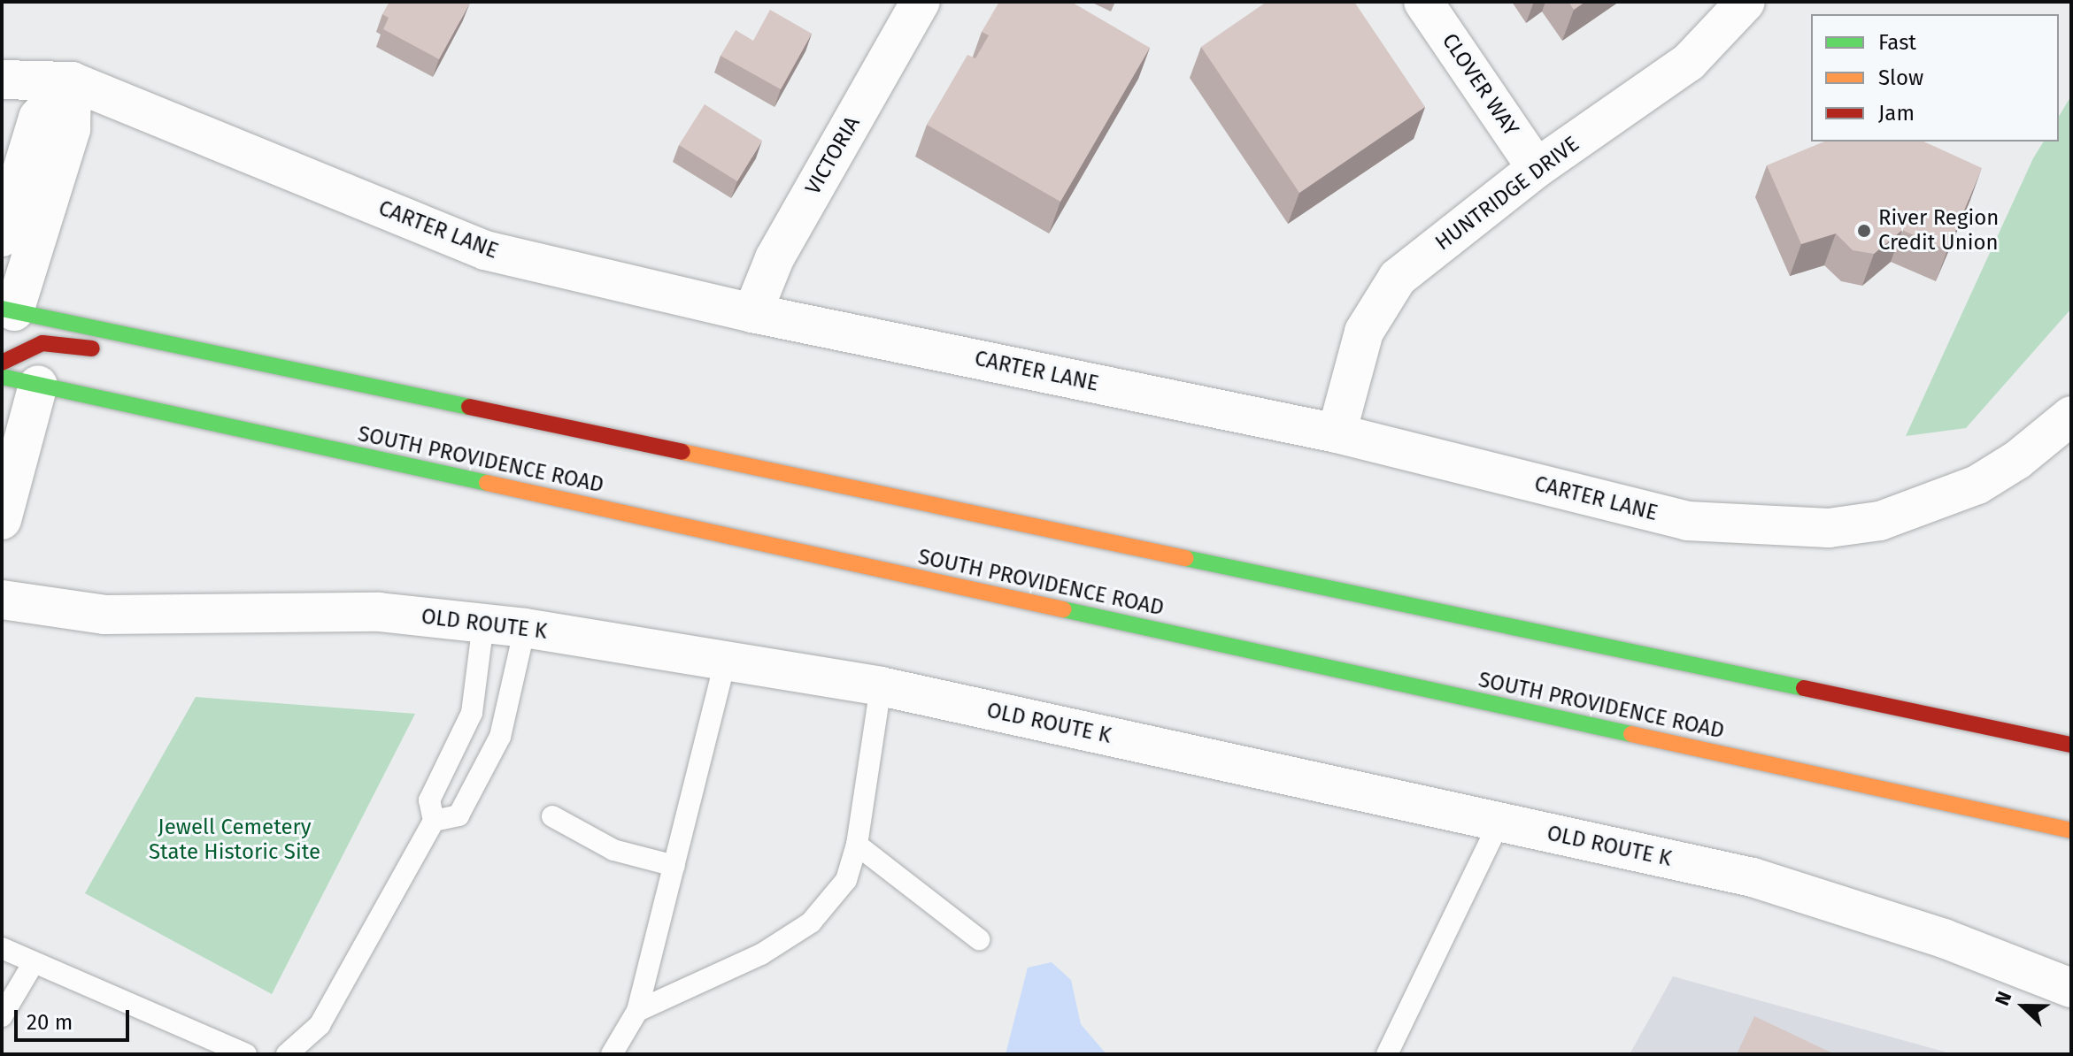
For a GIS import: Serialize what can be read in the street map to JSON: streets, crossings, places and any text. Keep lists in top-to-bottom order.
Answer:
{
  "streets": {
    "main road": ["SOUTH PROVIDENCE ROAD"],
    "street": [
      "CLOVER WAY",
      "VICTORIA",
      "HUNTRIDGE DRIVE",
      "CARTER LANE",
      "OLD ROUTE K"
    ]
  },
  "crossings": [
    ["CLOVER WAY", "HUNTRIDGE DRIVE"],
    ["VICTORIA", "CARTER LANE"],
    ["HUNTRIDGE DRIVE", "CARTER LANE"]
  ],
  "parks": ["Jewell Cemetery State Historic Site"],
  "places": ["River Region Credit Union"],
  "legend": ["Fast", "Slow", "Jam"],
  "scale_bar": "20 m",
  "north": "left"
}
